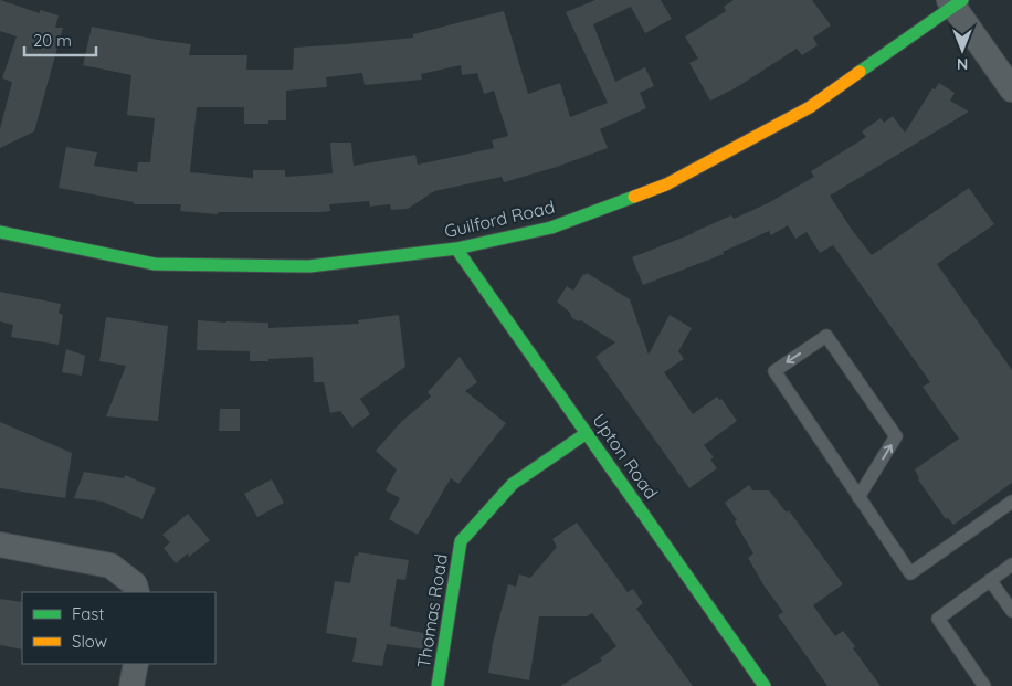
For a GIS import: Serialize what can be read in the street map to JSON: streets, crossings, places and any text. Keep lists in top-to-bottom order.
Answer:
{
  "streets": {
    "street": ["Guilford Road", "Upton Road", "Thomas Road"]
  },
  "crossings": [
    ["Guilford Road", "Upton Road"],
    ["Upton Road", "Thomas Road"]
  ],
  "legend": ["Fast", "Slow"],
  "scale_bar": "20 m",
  "north": "bottom"
}
